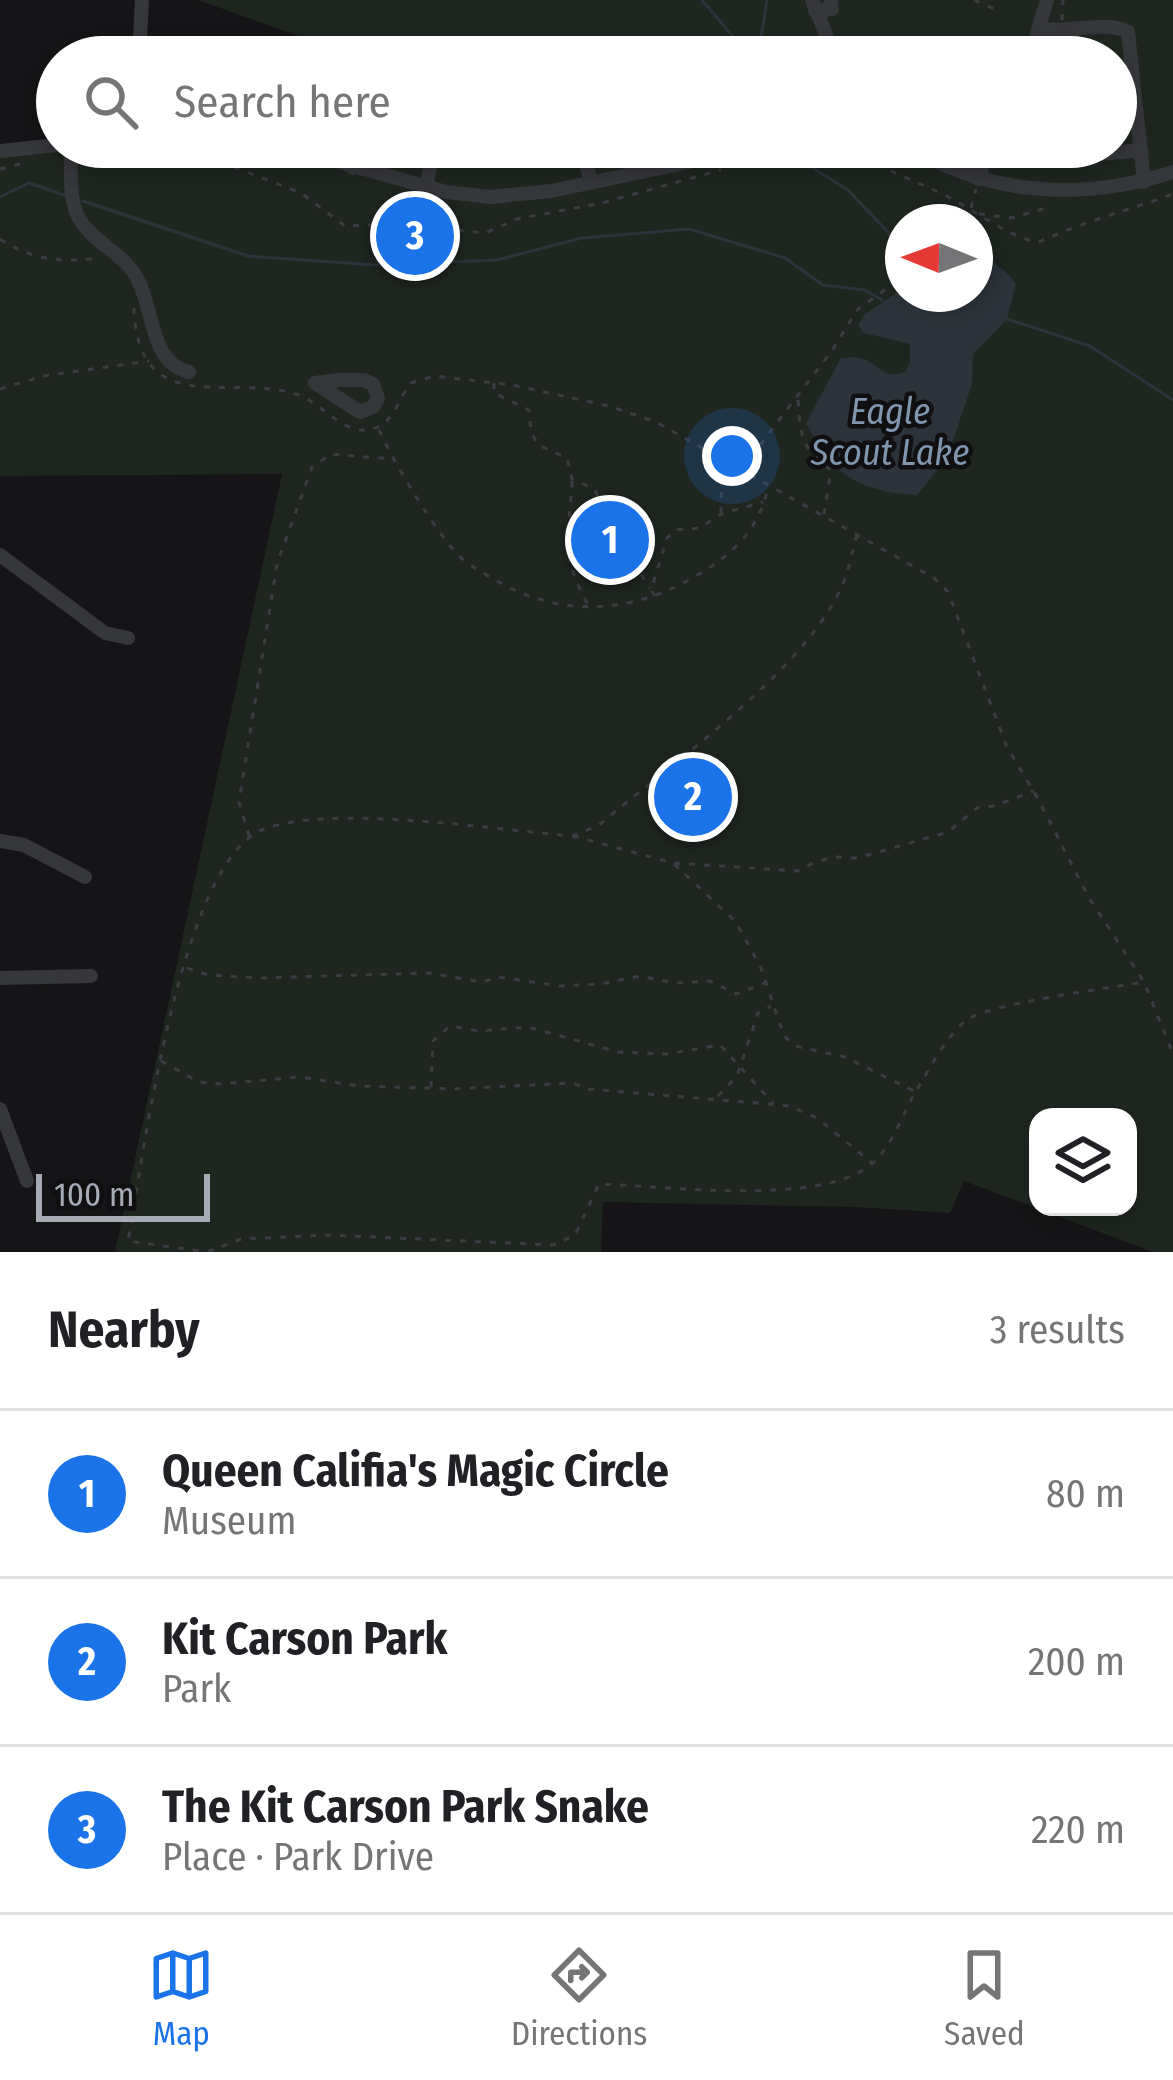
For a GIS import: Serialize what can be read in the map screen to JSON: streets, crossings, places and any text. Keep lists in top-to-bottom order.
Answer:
{
  "water": ["Eagle Scout Lake"],
  "scale_bar": "100 m",
  "north": "left",
  "page": {
    "search": "Search here",
    "pins": ["3", "1", "2"],
    "scale": "100 m",
    "heading": ["Nearby", "3 results"],
    "list": [
      {
        "mark": "1",
        "name": "Queen Califia's Magic Circle",
        "note": "Museum",
        "value": "80 m"
      },
      {
        "mark": "2",
        "name": "Kit Carson Park",
        "note": "Park",
        "value": "200 m"
      },
      {
        "mark": "3",
        "name": "The Kit Carson Park Snake",
        "note": "Place · Park Drive",
        "value": "220 m"
      }
    ],
    "nav": ["Map", "Directions", "Saved"]
  }
}
